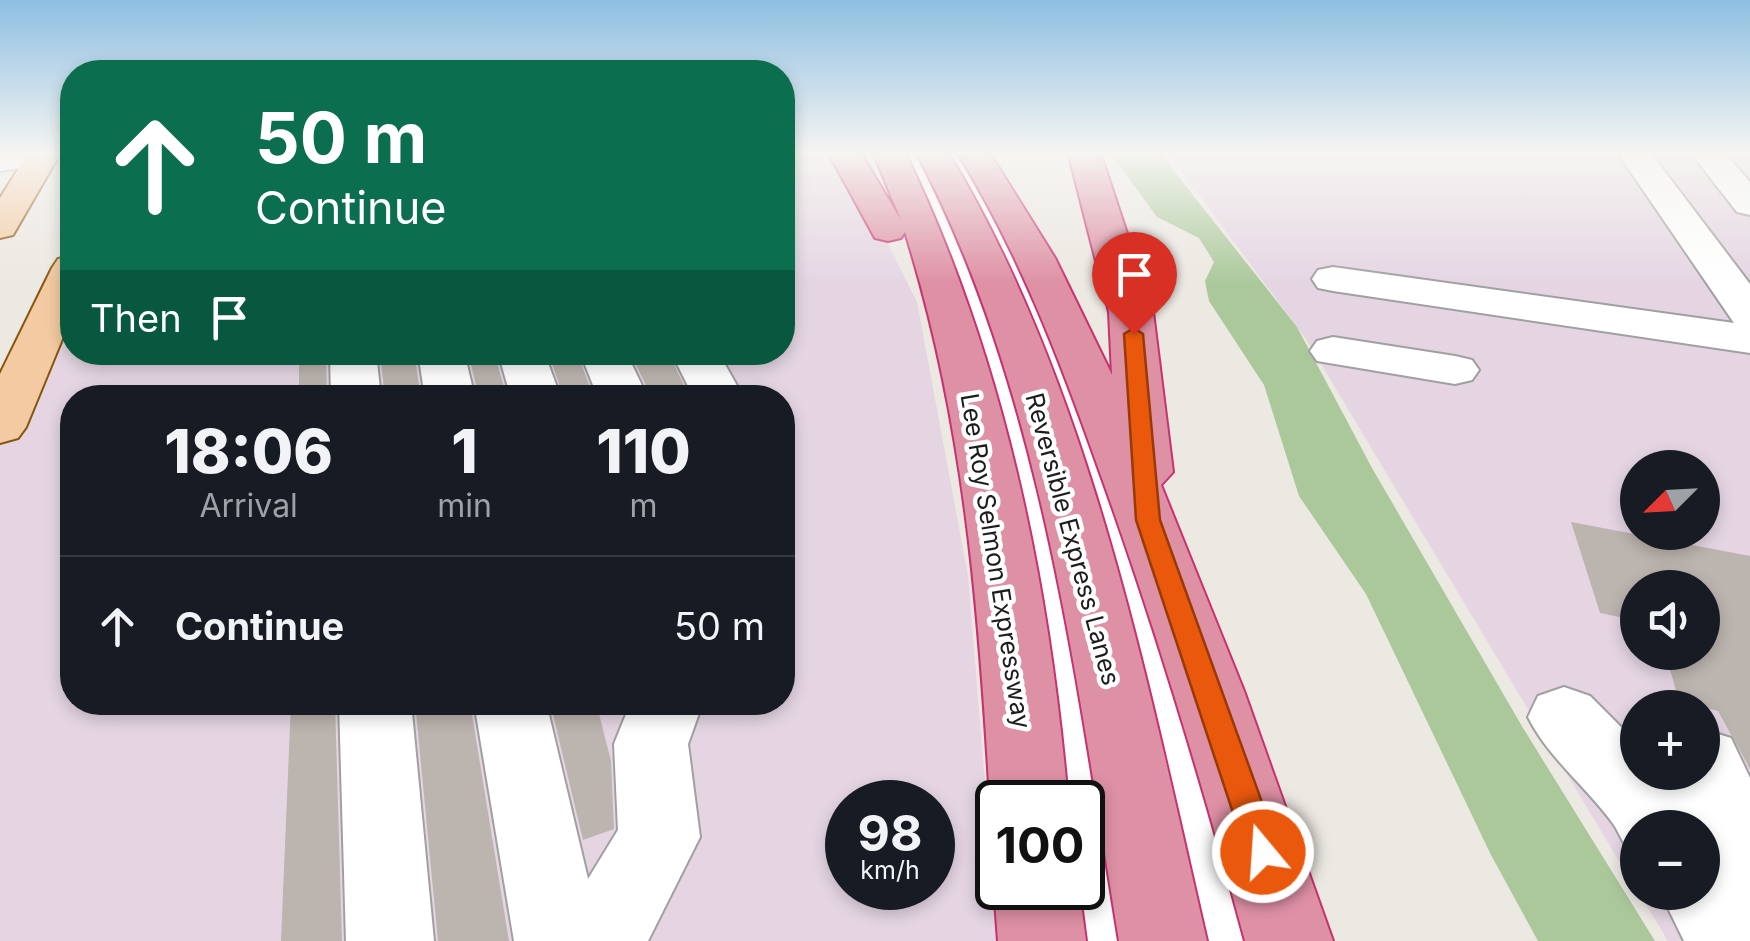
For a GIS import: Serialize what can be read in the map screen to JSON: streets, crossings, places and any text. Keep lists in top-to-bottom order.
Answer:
{
  "streets": {
    "highway": ["Reversible Express Lanes", "Lee Roy Selmon Expressway"]
  },
  "north": "bottom left",
  "page": {
    "turn": ["50 m", "Continue"],
    "then": "Then",
    "eta": [
      "18:06",
      "Arrival",
      "1",
      "min",
      "110",
      "m"
    ],
    "map_buttons": ["+", "−"],
    "list": [
      {
        "name": "Continue",
        "value": "50 m"
      }
    ],
    "speed": "98 km/h",
    "limit": "100"
  }
}
